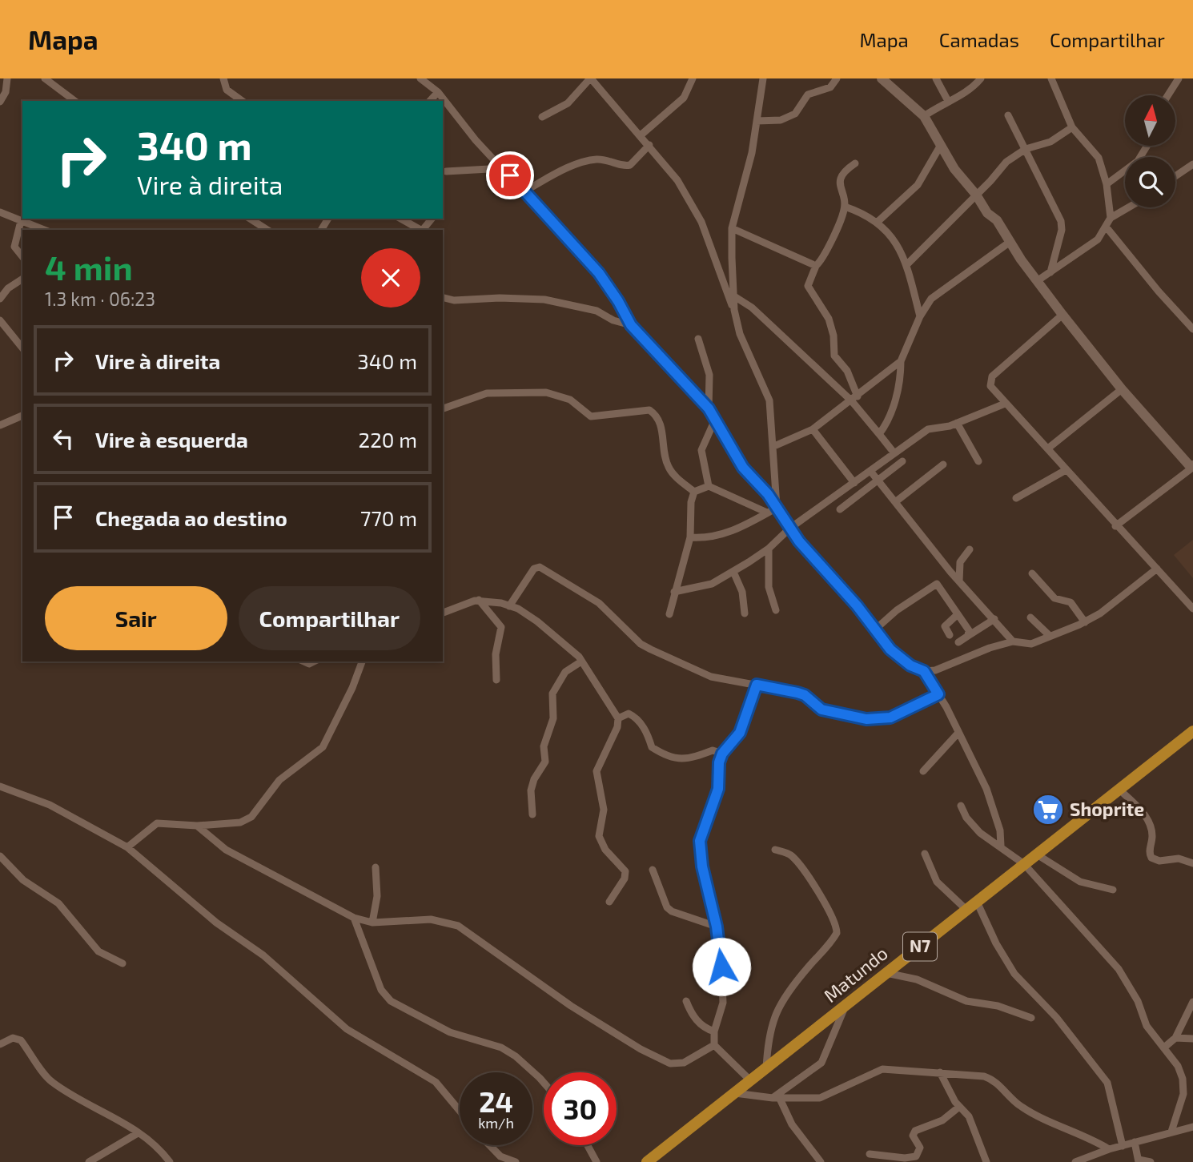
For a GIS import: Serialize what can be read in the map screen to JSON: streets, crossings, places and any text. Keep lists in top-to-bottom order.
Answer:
{
  "streets": {
    "main road": ["N7", "Matundo"]
  },
  "places": {
    "supermarket": ["Shoprite"]
  },
  "north": "top",
  "page": {
    "header": "Mapa",
    "nav": ["Mapa", "Camadas", "Compartilhar"],
    "turn": ["340 m", "Vire à direita"],
    "heading": ["4 min", "1.3 km · 06:23"],
    "list": [
      {
        "name": "Vire à direita",
        "value": "340 m"
      },
      {
        "name": "Vire à esquerda",
        "value": "220 m"
      },
      {
        "name": "Chegada ao destino",
        "value": "770 m"
      }
    ],
    "buttons": ["Sair", "Compartilhar"],
    "speed": "24 km/h",
    "limit": "30"
  }
}
